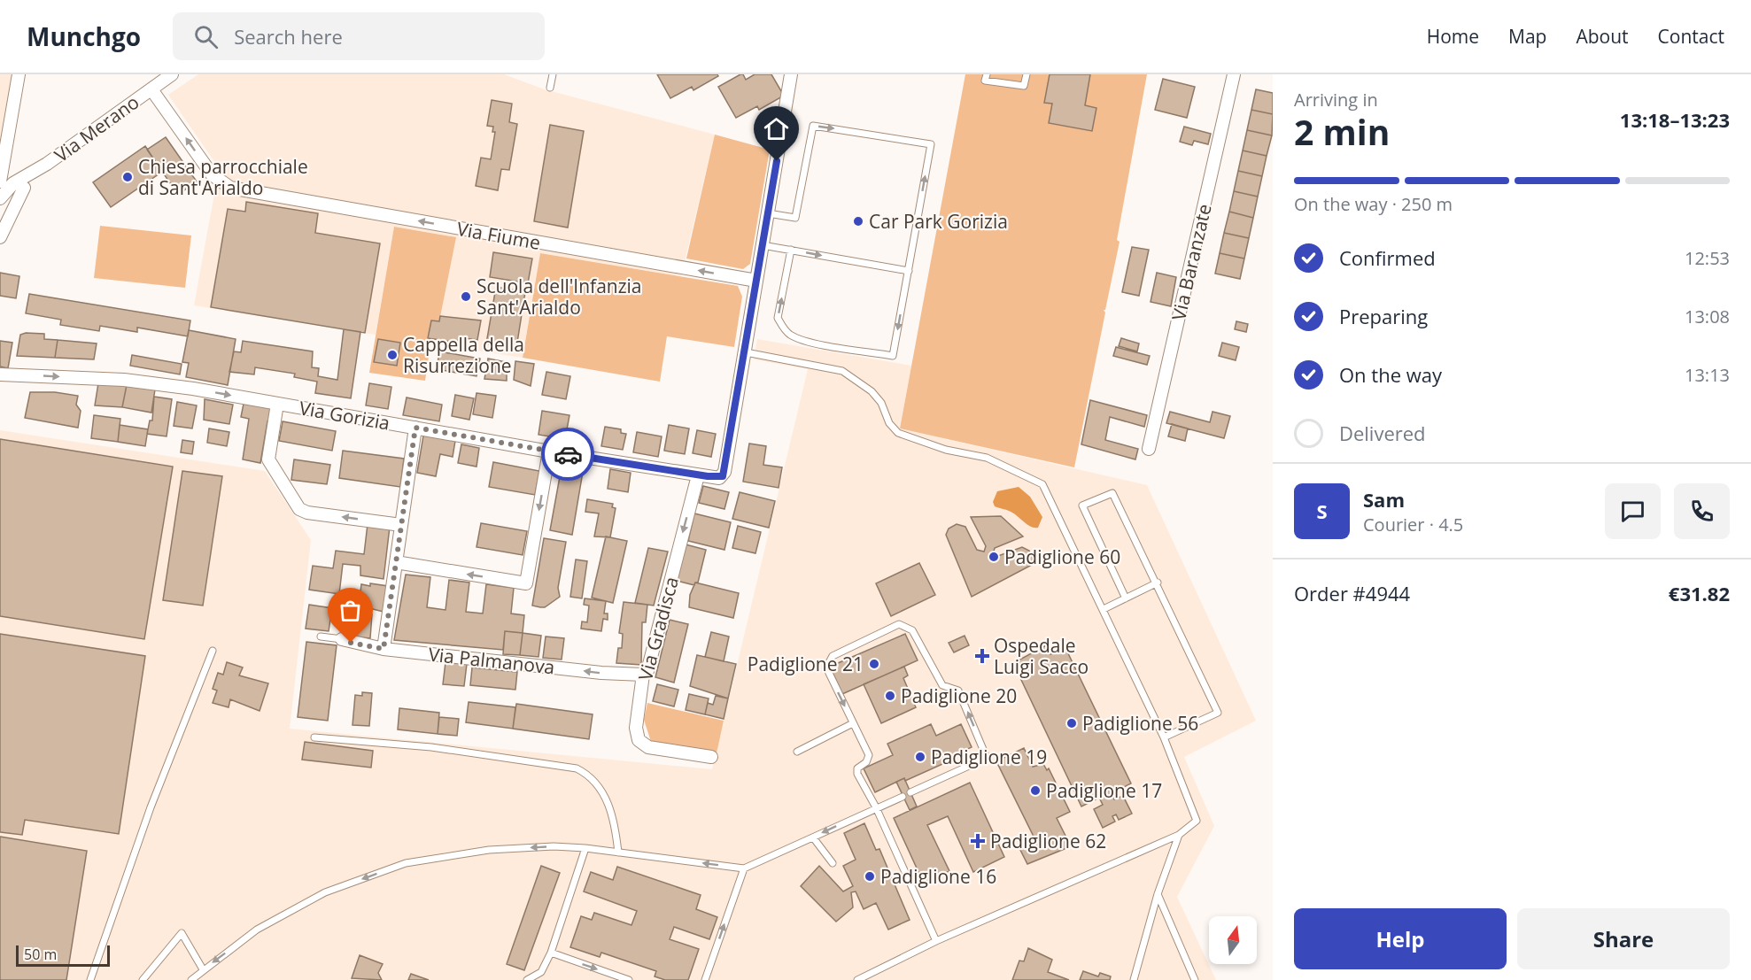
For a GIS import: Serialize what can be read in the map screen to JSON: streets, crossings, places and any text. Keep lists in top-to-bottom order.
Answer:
{
  "streets": {
    "street": [
      "Via Merano",
      "Via Fiume",
      "Via Baranzate",
      "Via Gorizia",
      "Via Gradisca",
      "Via Palmanova"
    ]
  },
  "crossings": [
    ["Via Merano", "Via Fiume"],
    ["Via Gorizia", "Via Gradisca"],
    ["Via Gradisca", "Via Palmanova"]
  ],
  "one_way": ["Via Fiume", "Via Gradisca", "Via Palmanova"],
  "places": {
    "other": [
      "Chiesa parrocchiale di Sant'Arialdo",
      "Car Park Gorizia",
      "Scuola dell'Infanzia Sant'Arialdo",
      "Cappella della Risurrezione",
      "Padiglione 60",
      "Padiglione 21",
      "Padiglione 20",
      "Padiglione 56",
      "Padiglione 19",
      "Padiglione 17",
      "Padiglione 16"
    ],
    "health": ["Ospedale Luigi Sacco", "Padiglione 62"]
  },
  "scale_bar": "50 m",
  "north": "top",
  "page": {
    "header": "Munchgo",
    "search": "Search here",
    "nav": [
      "Home",
      "Map",
      "About",
      "Contact"
    ],
    "heading": ["2 min", "Arriving in", "13:18–13:23"],
    "panel": [
      "Sam",
      "Courier · 4.5",
      "Order #4944",
      "€31.82"
    ],
    "bar": "On the way · 250 m",
    "list": [
      ["Confirmed", "12:53"],
      ["Preparing", "13:08"],
      ["On the way", "13:13"],
      "Delivered"
    ],
    "round": "S",
    "buttons": ["Help", "Share"],
    "scale": "50 m"
  }
}
